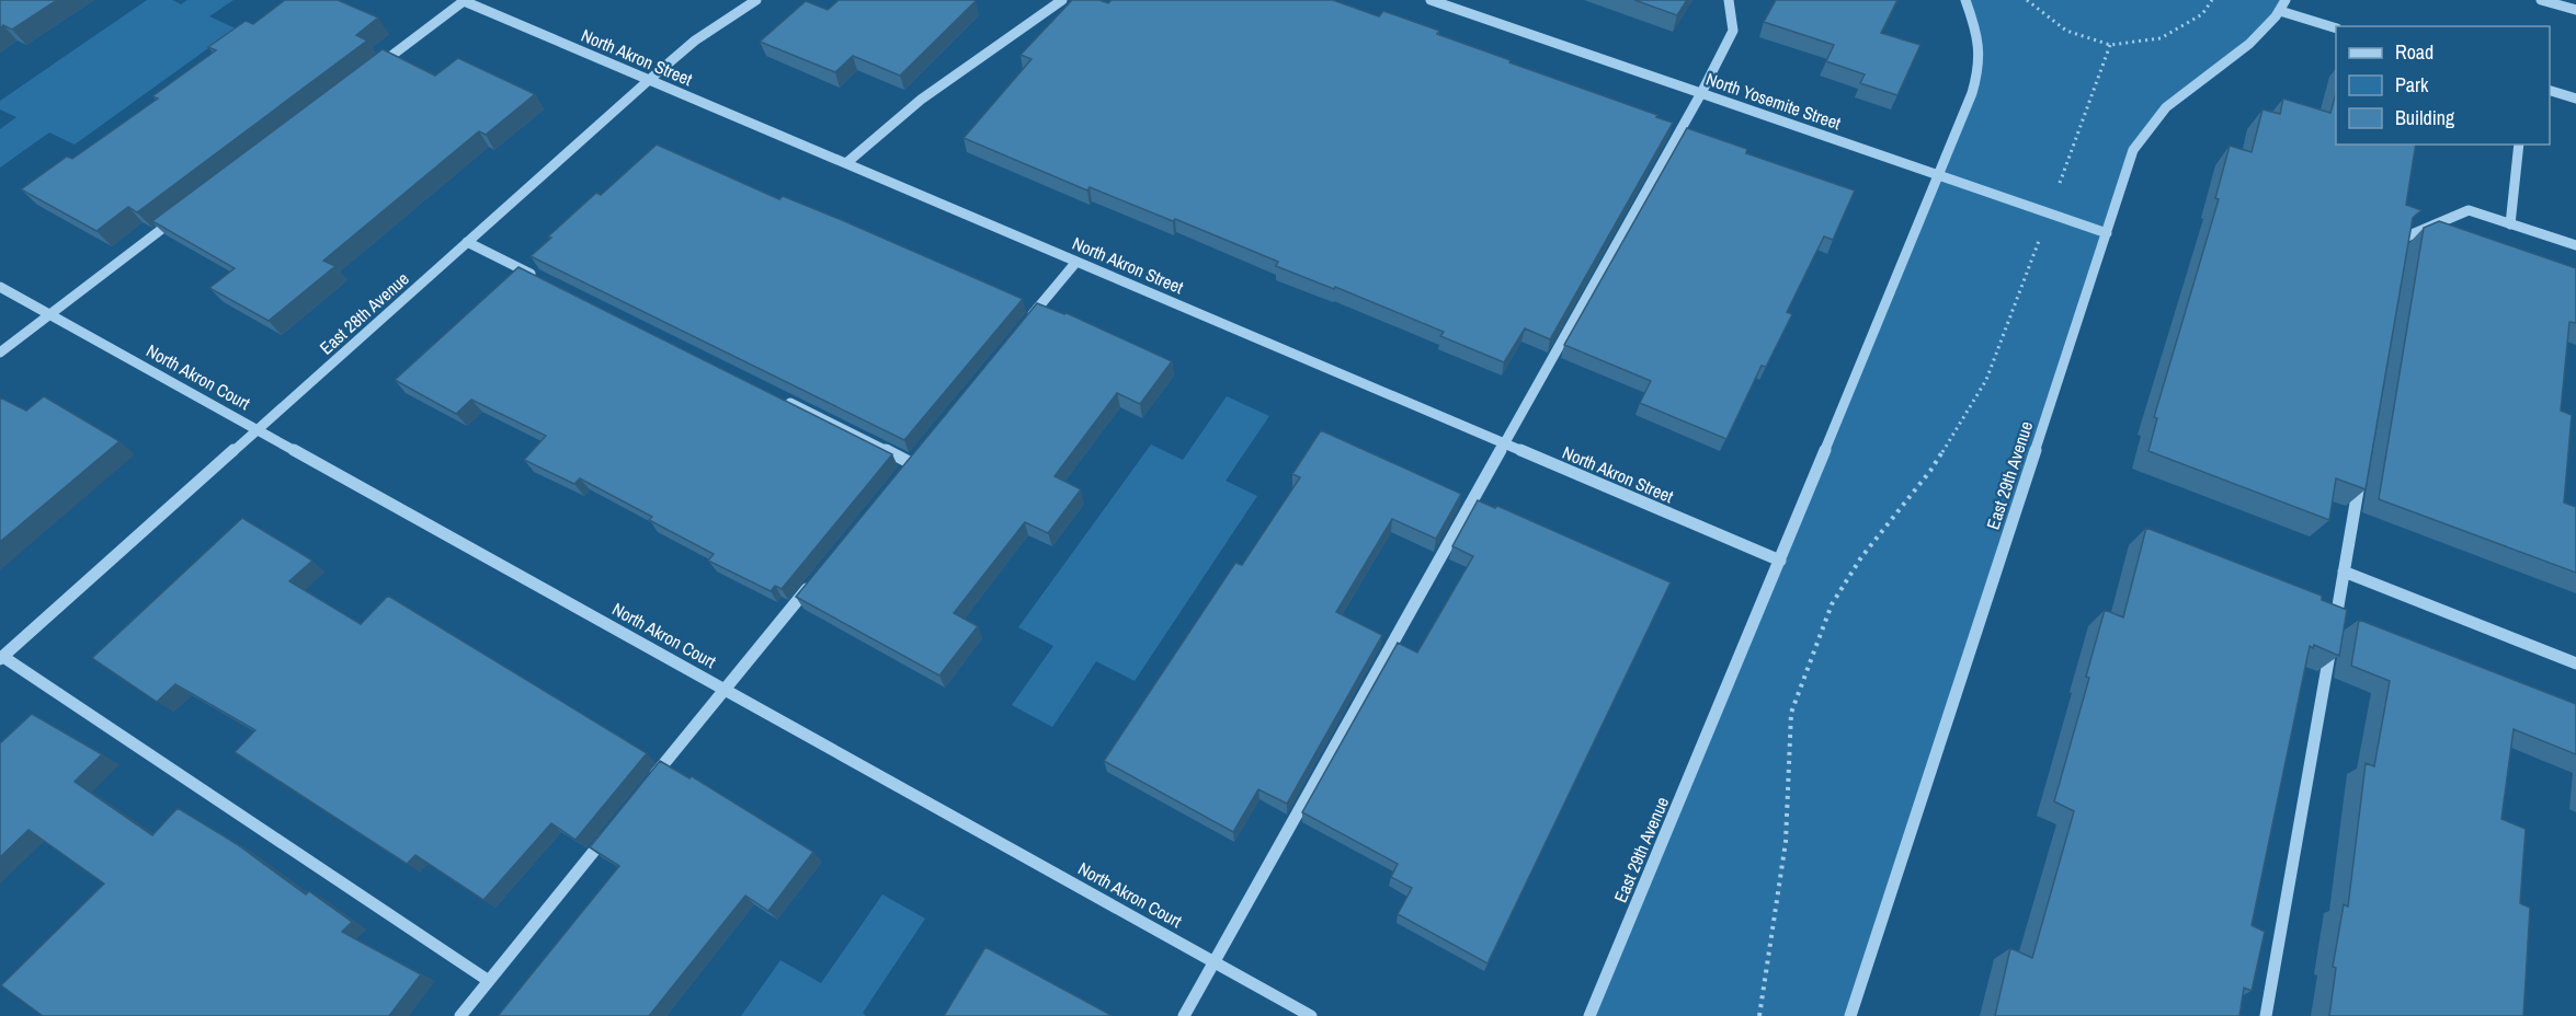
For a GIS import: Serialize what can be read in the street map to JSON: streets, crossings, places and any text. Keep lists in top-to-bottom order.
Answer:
{
  "streets": {
    "street": [
      "North Akron Street",
      "North Yosemite Street",
      "East 28th Avenue",
      "North Akron Court",
      "East 29th Avenue"
    ]
  },
  "crossings": [
    ["North Akron Street", "East 28th Avenue"],
    ["North Akron Street", "East 29th Avenue"],
    ["North Yosemite Street", "East 29th Avenue"],
    ["East 28th Avenue", "North Akron Court"]
  ],
  "legend": ["Road", "Park", "Building"]
}
